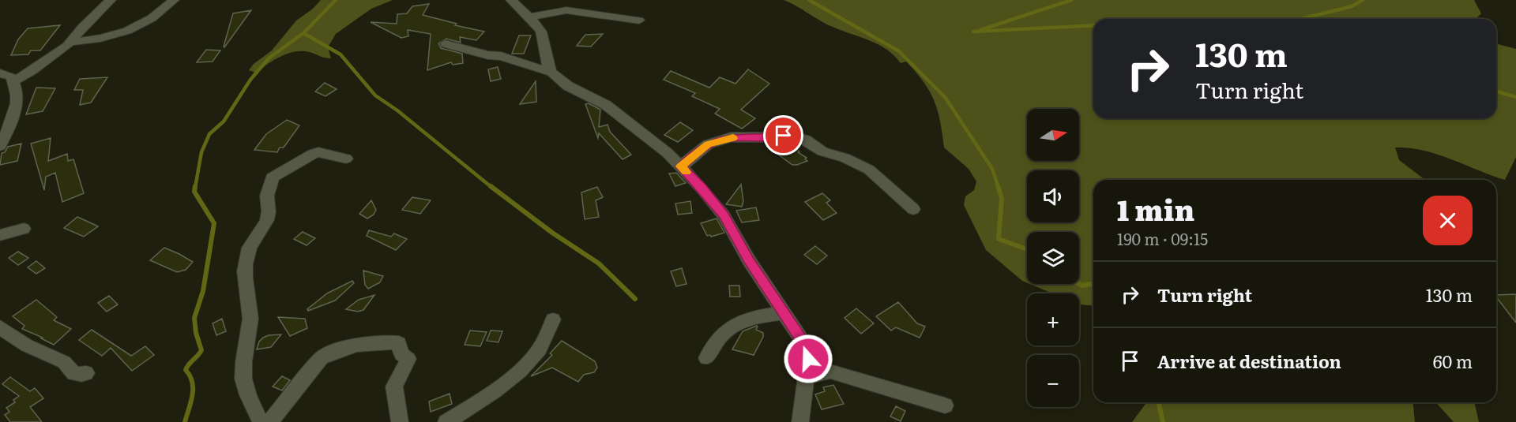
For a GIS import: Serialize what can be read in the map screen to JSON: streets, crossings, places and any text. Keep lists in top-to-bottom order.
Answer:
{
  "north": "right",
  "page": {
    "turn": ["130 m", "Turn right"],
    "map_buttons": ["+", "−"],
    "heading": ["1 min", "190 m · 09:15"],
    "list": [
      {
        "name": "Turn right",
        "value": "130 m"
      },
      {
        "name": "Arrive at destination",
        "value": "60 m"
      }
    ]
  }
}
